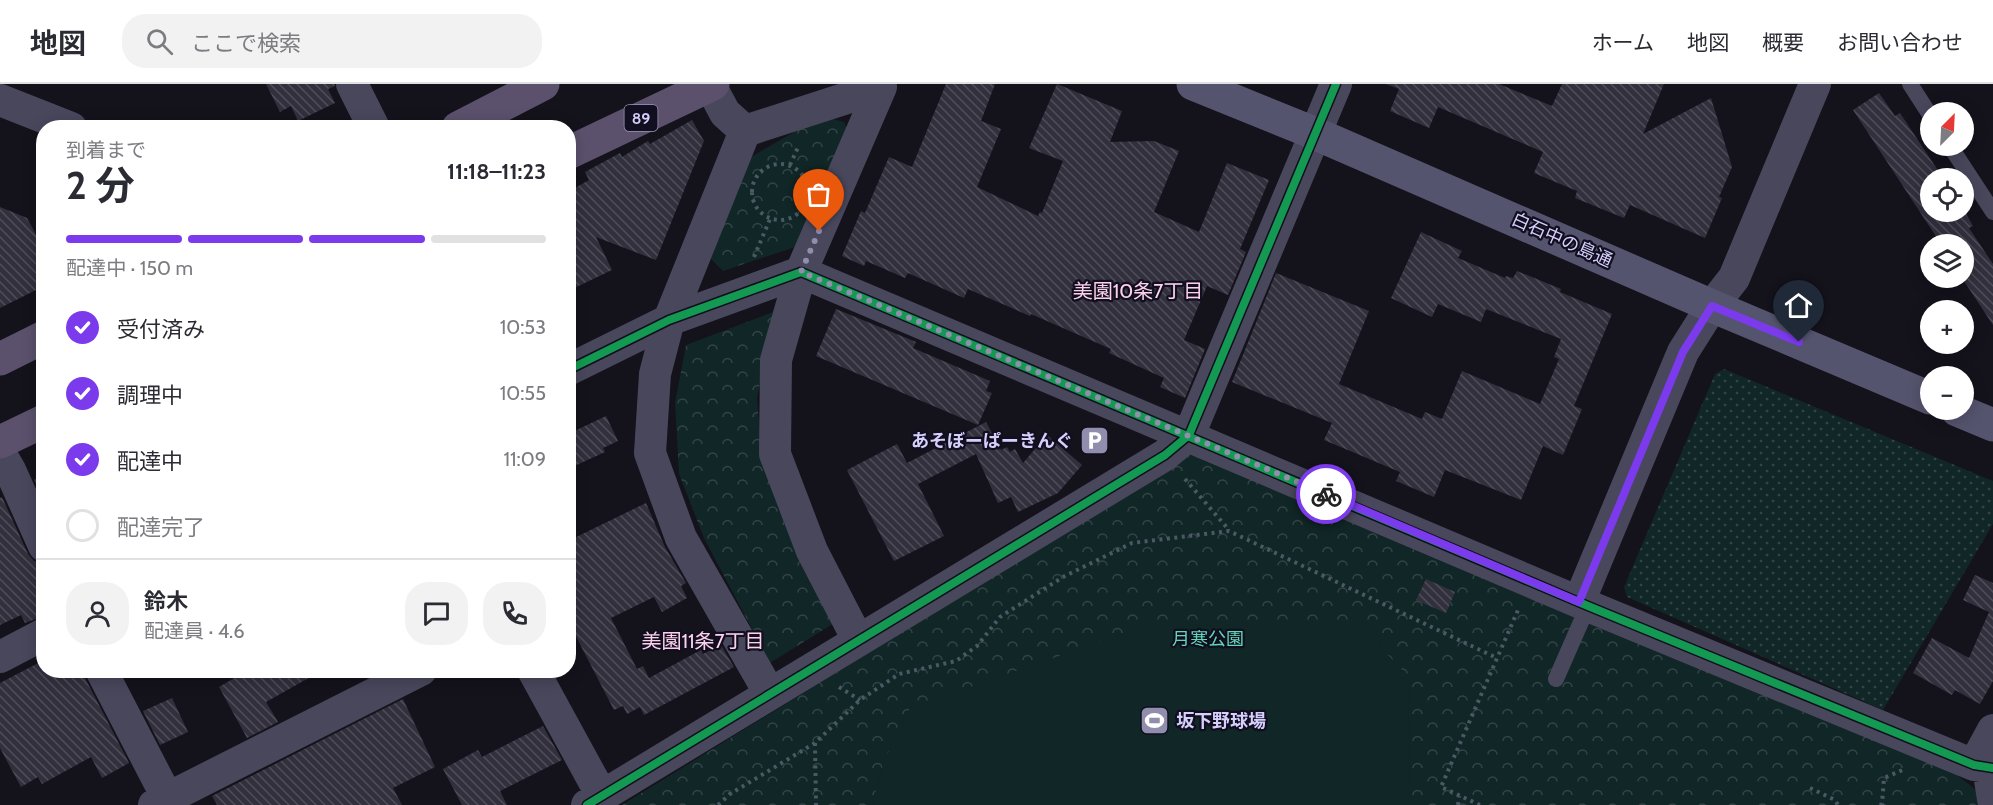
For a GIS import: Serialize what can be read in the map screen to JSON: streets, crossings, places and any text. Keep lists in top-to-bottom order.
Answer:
{
  "streets": {
    "main road": ["89"],
    "street": ["白石中の島通"]
  },
  "districts": ["美園10条7丁目", "美園11条7丁目"],
  "parks": ["月寒公園"],
  "places": {
    "parking": ["あそぼーぱーきんぐ"],
    "sports": ["坂下野球場"]
  },
  "north": "top right",
  "page": {
    "header": "地図",
    "search": "ここで検索",
    "nav": [
      "ホーム",
      "地図",
      "概要",
      "お問い合わせ"
    ],
    "map_buttons": ["+", "−"],
    "heading": ["2 分", "到着まで", "11:18–11:23"],
    "panel": ["鈴木", "配達員 · 4.6"],
    "bar": "配達中 · 150 m",
    "list": [
      ["受付済み", "10:53"],
      ["調理中", "10:55"],
      ["配達中", "11:09"],
      "配達完了"
    ]
  }
}
